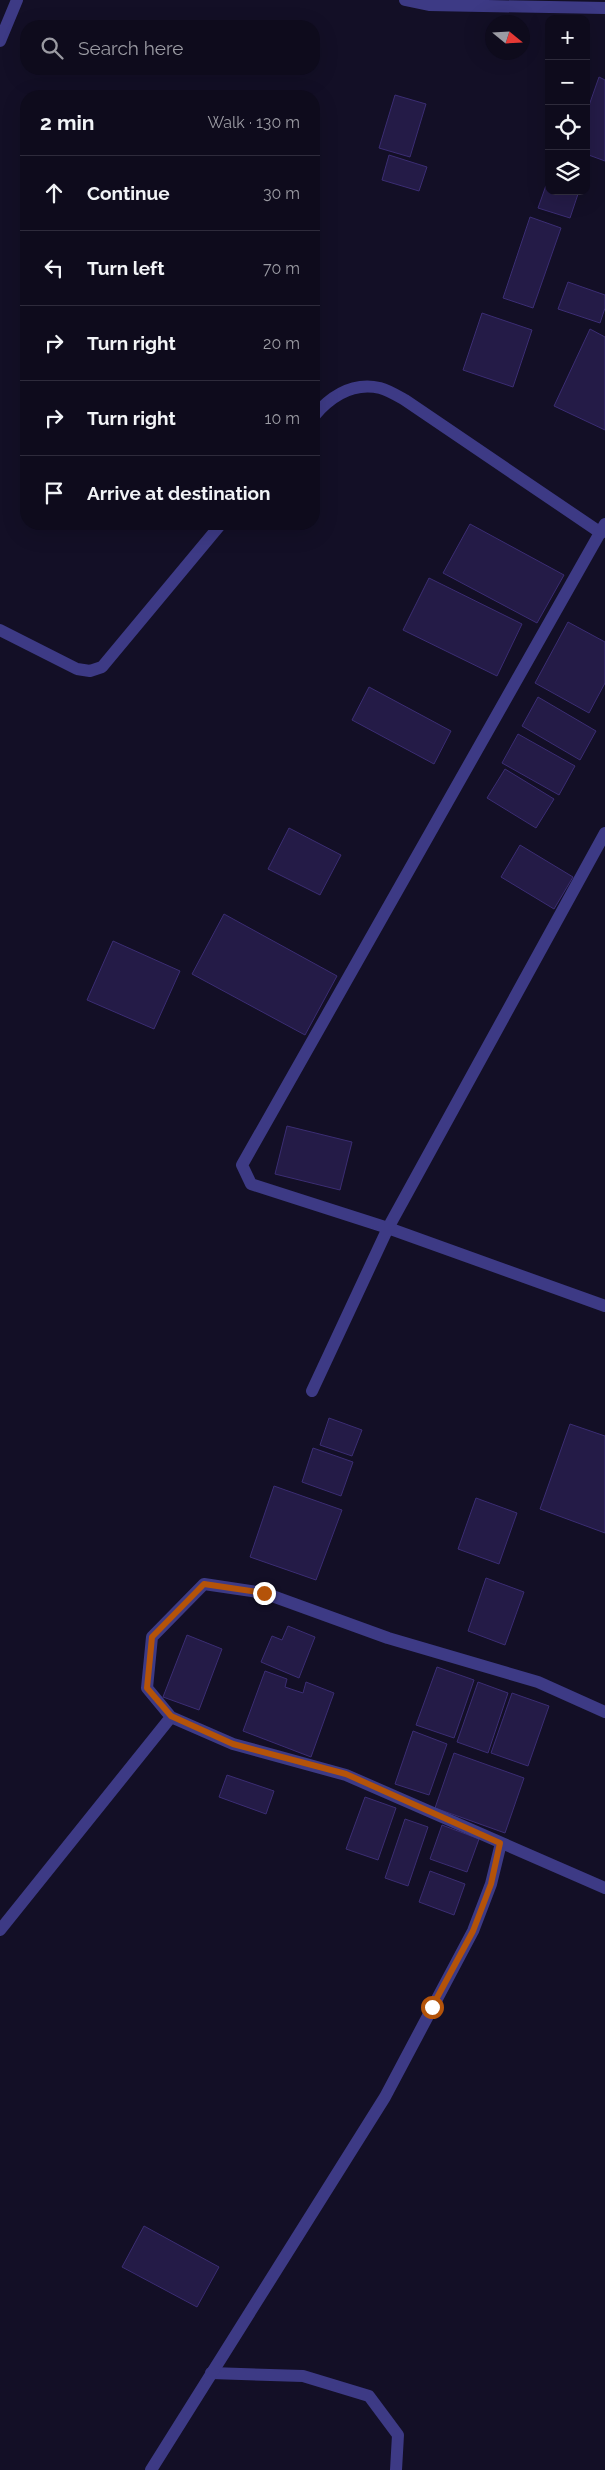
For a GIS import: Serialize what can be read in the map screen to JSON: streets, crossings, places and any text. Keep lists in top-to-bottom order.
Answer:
{
  "north": "right",
  "page": {
    "map_buttons": ["+", "−"],
    "search": "Search here",
    "heading": ["2 min", "Walk · 130 m"],
    "list": [
      ["Continue", "30 m"],
      ["Turn left", "70 m"],
      ["Turn right", "20 m"],
      ["Turn right", "10 m"],
      "Arrive at destination"
    ]
  }
}
